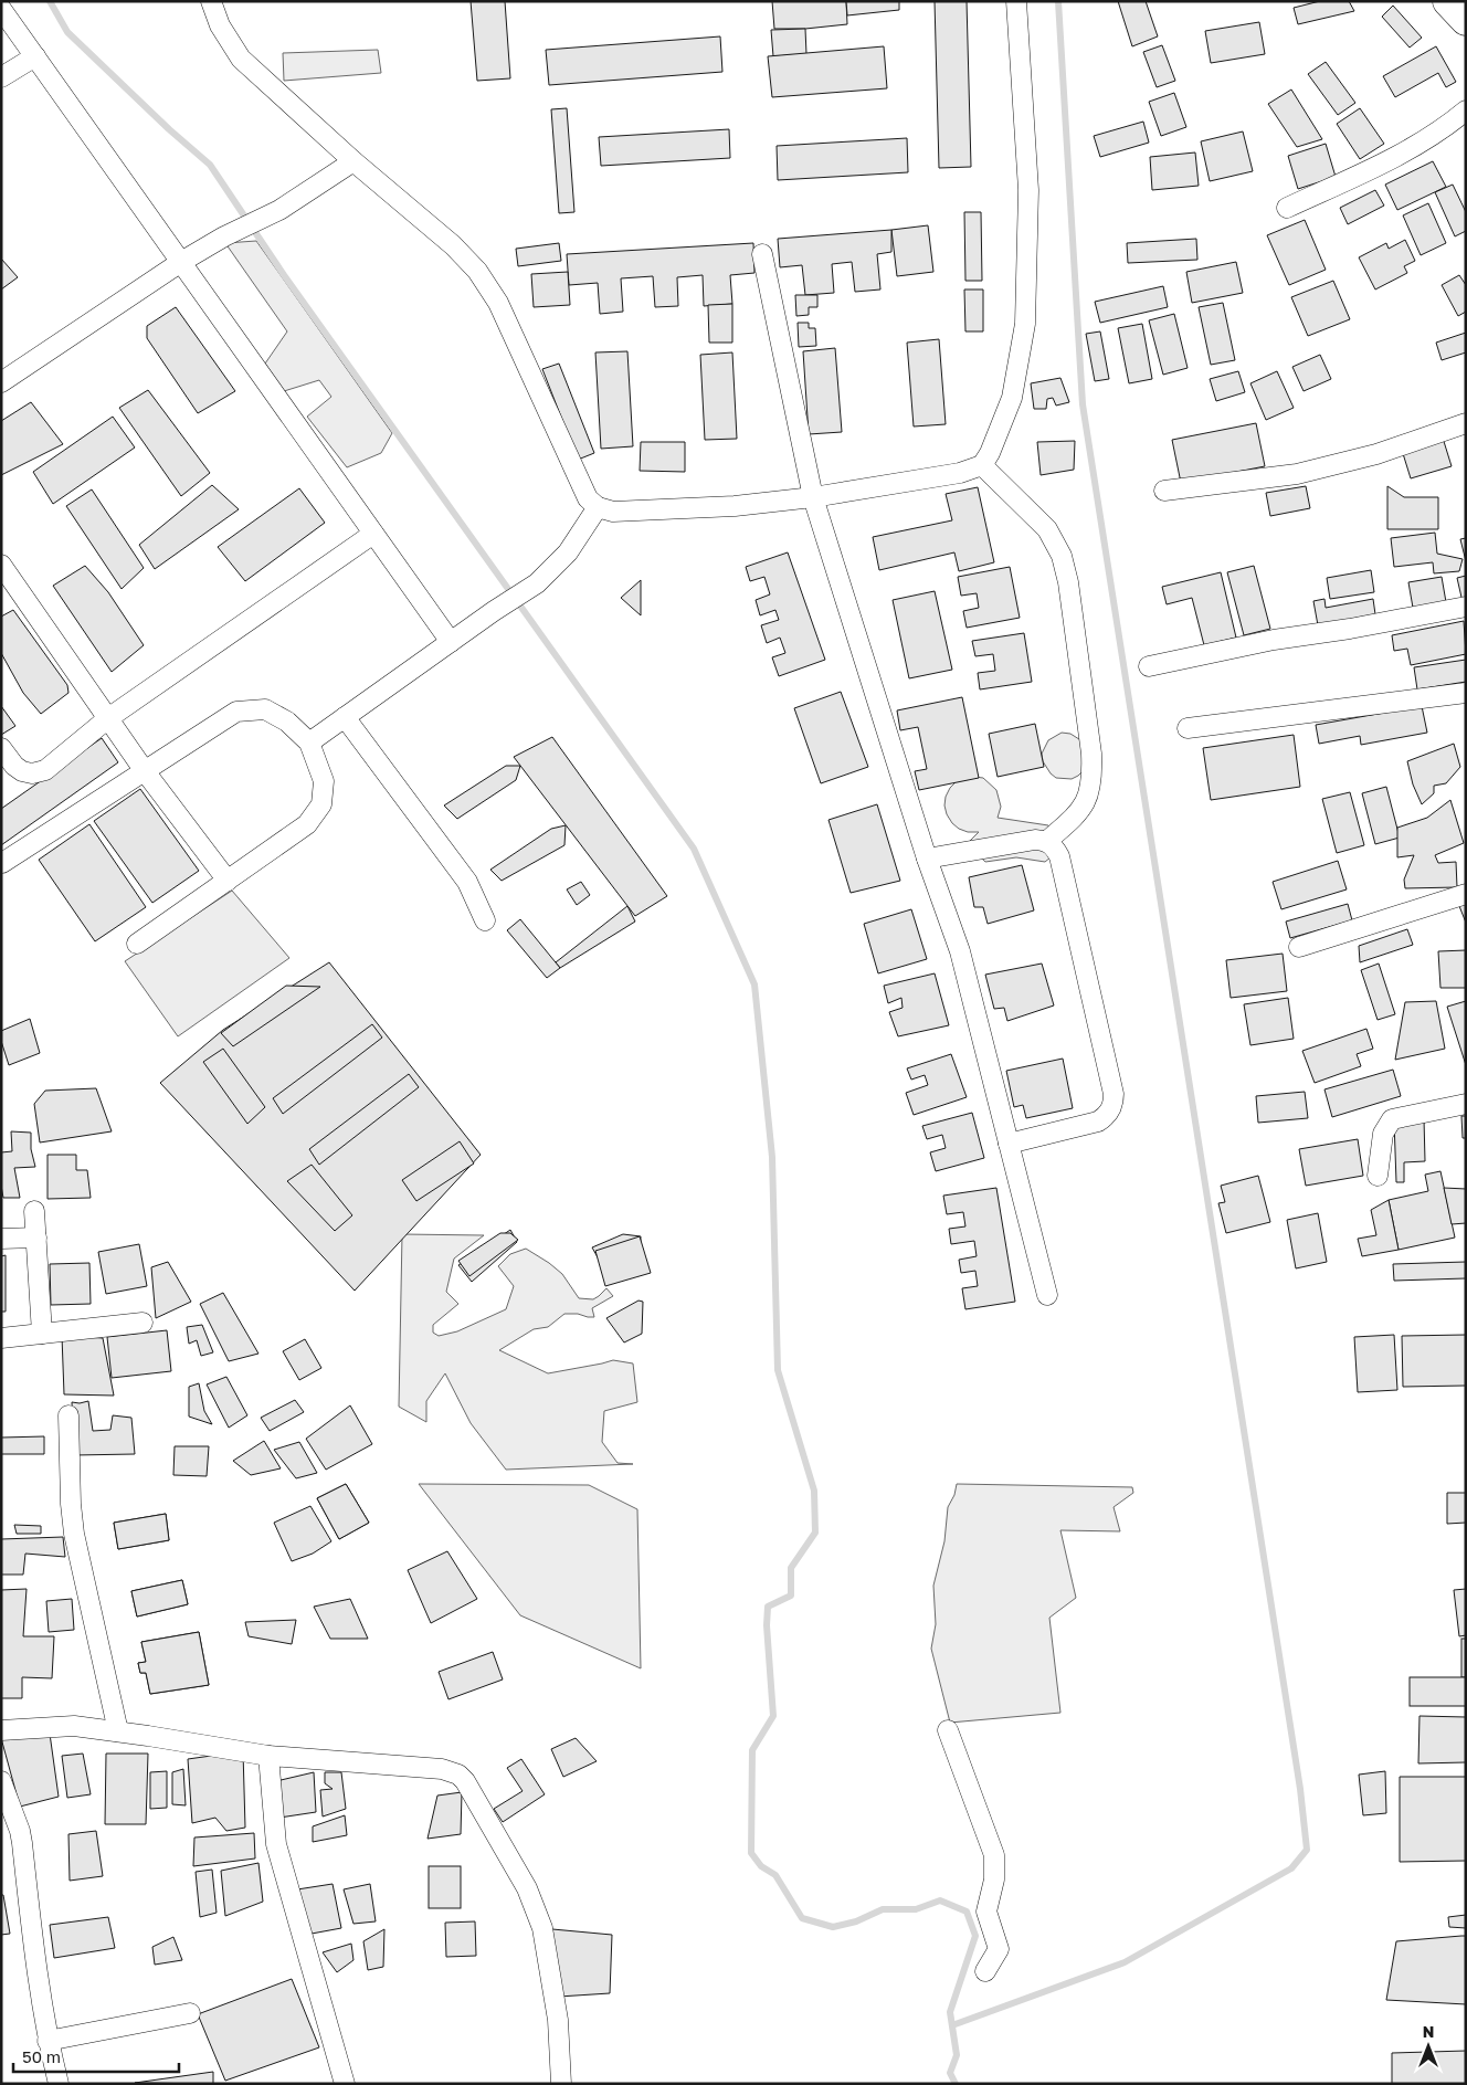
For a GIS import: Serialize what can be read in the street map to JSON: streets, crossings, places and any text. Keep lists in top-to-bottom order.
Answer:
{
  "scale_bar": "50 m",
  "north": "top"
}
